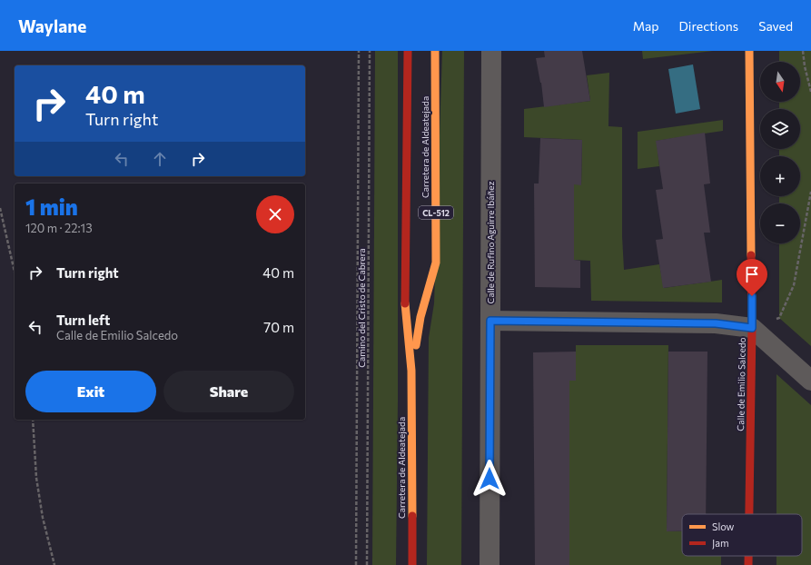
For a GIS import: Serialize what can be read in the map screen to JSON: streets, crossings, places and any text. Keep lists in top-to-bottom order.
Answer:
{
  "streets": {
    "main road": ["Carretera de Aldeatejada", "CL-512", "Calle de Emilio Salcedo"],
    "street": ["Calle de Rufino Aguirre Ibáñez"],
    "path": ["Camino del Cristo de Cabrera"]
  },
  "legend": ["Slow", "Jam"],
  "north": "bottom",
  "page": {
    "header": "Waylane",
    "nav": ["Map", "Directions", "Saved"],
    "map_buttons": ["+", "−"],
    "turn": ["40 m", "Turn right"],
    "heading": ["1 min", "120 m · 22:13"],
    "list": [
      {
        "name": "Turn right",
        "value": "40 m"
      },
      {
        "name": "Turn left",
        "note": "Calle de Emilio Salcedo",
        "value": "70 m"
      }
    ],
    "buttons": ["Exit", "Share"]
  }
}
